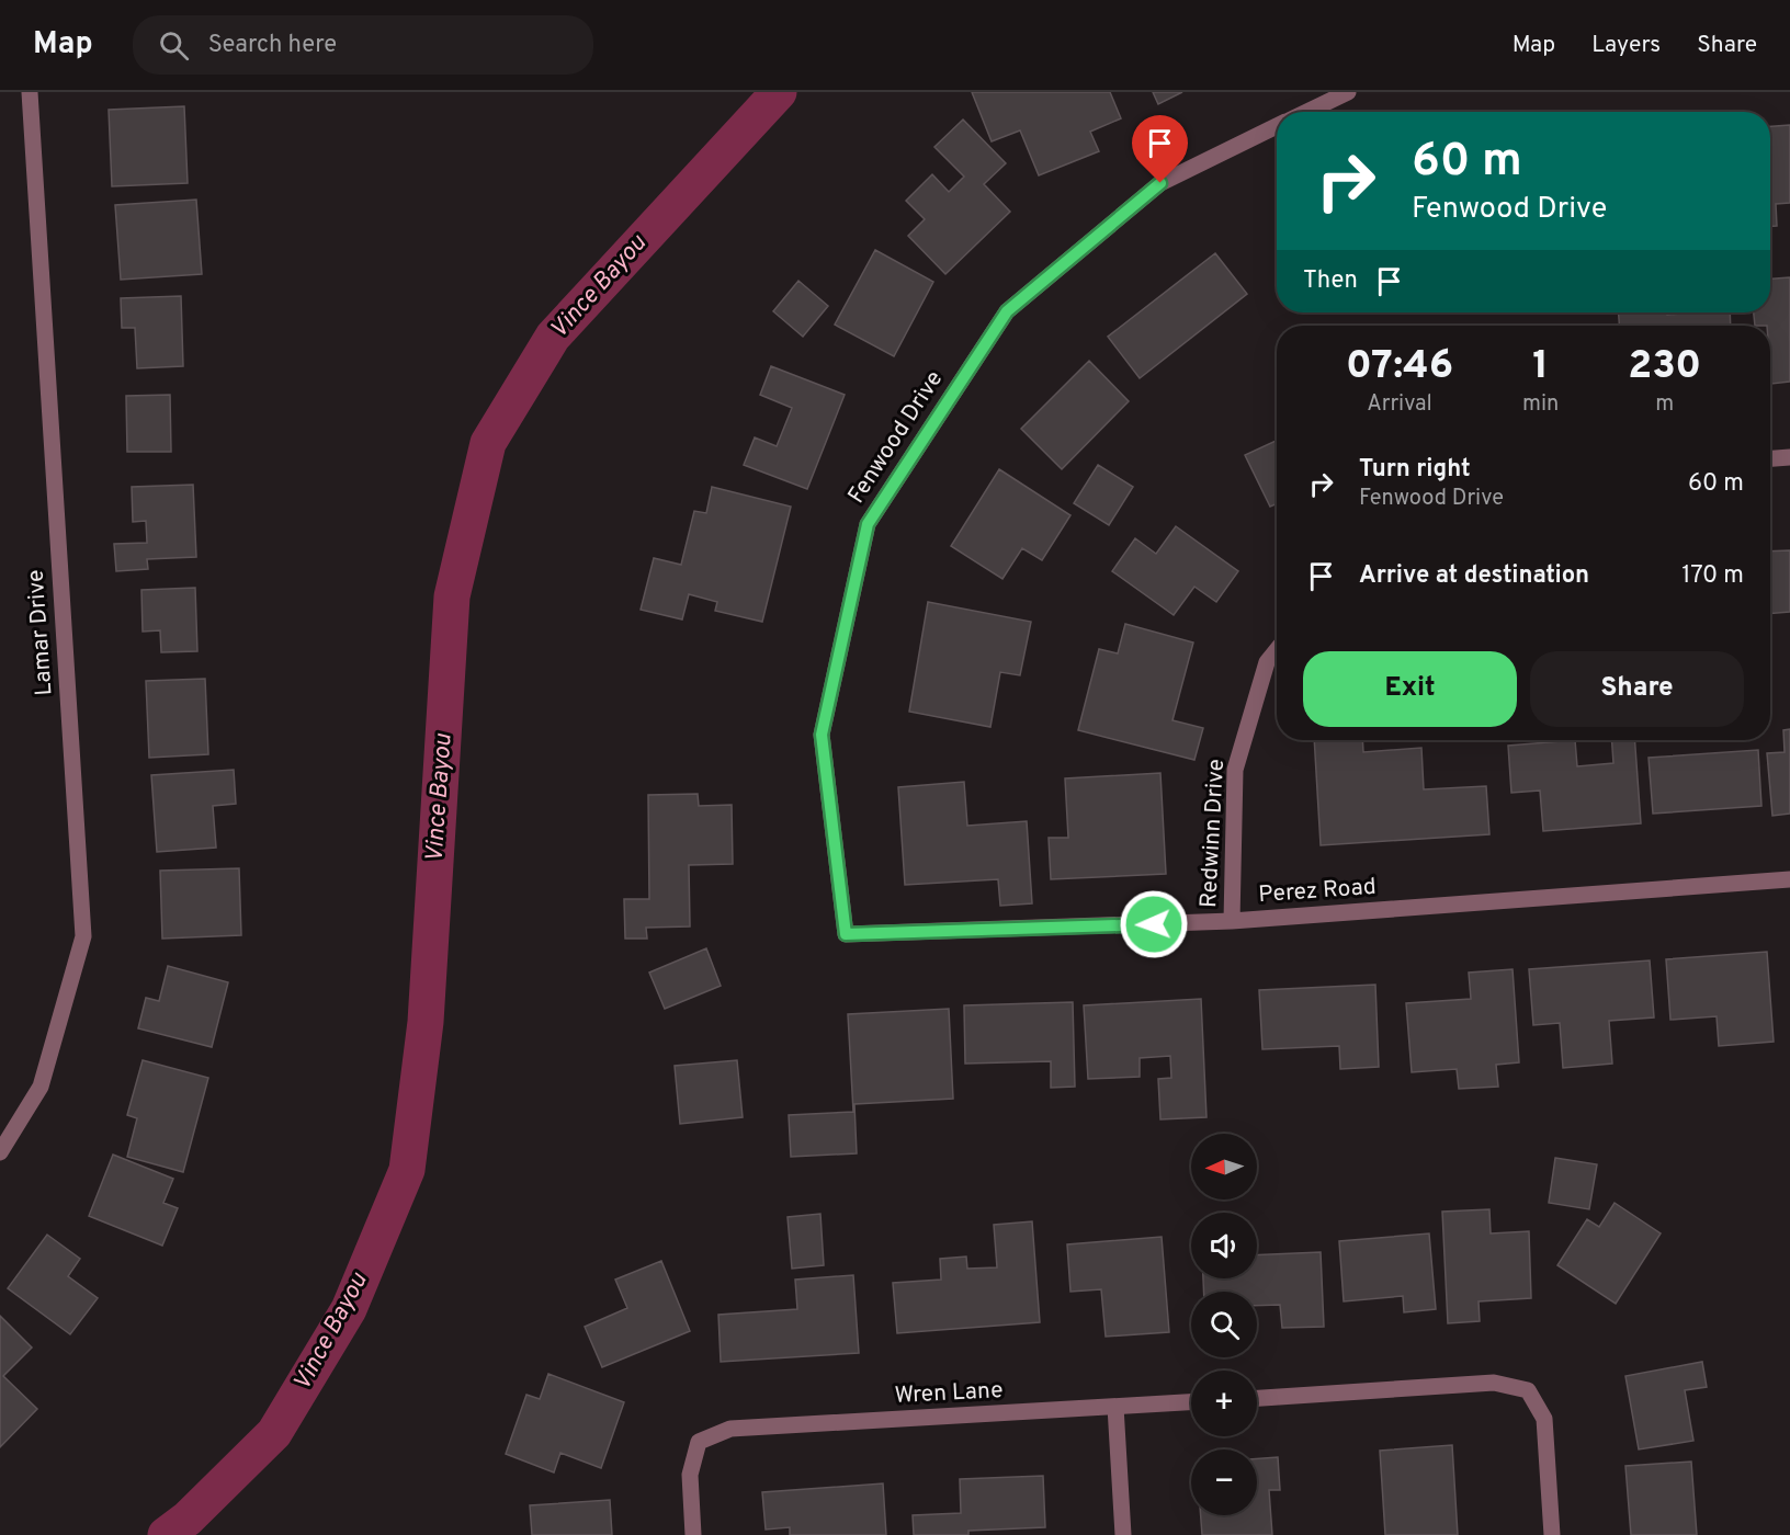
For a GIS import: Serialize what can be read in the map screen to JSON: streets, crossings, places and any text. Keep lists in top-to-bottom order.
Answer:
{
  "streets": {
    "street": [
      "Fenwood Drive",
      "Lamar Drive",
      "Redwinn Drive",
      "Perez Road",
      "Wren Lane"
    ]
  },
  "crossings": [
    ["Fenwood Drive", "Perez Road"],
    ["Redwinn Drive", "Perez Road"]
  ],
  "water": ["Vince Bayou"],
  "north": "left",
  "page": {
    "header": "Map",
    "search": "Search here",
    "nav": ["Map", "Layers", "Share"],
    "turn": ["60 m", "Fenwood Drive"],
    "then": "Then",
    "eta": [
      "07:46",
      "Arrival",
      "1",
      "min",
      "230",
      "m"
    ],
    "list": [
      {
        "name": "Turn right",
        "note": "Fenwood Drive",
        "value": "60 m"
      },
      {
        "name": "Arrive at destination",
        "value": "170 m"
      }
    ],
    "buttons": ["Exit", "Share"],
    "map_buttons": ["+", "−"]
  }
}
